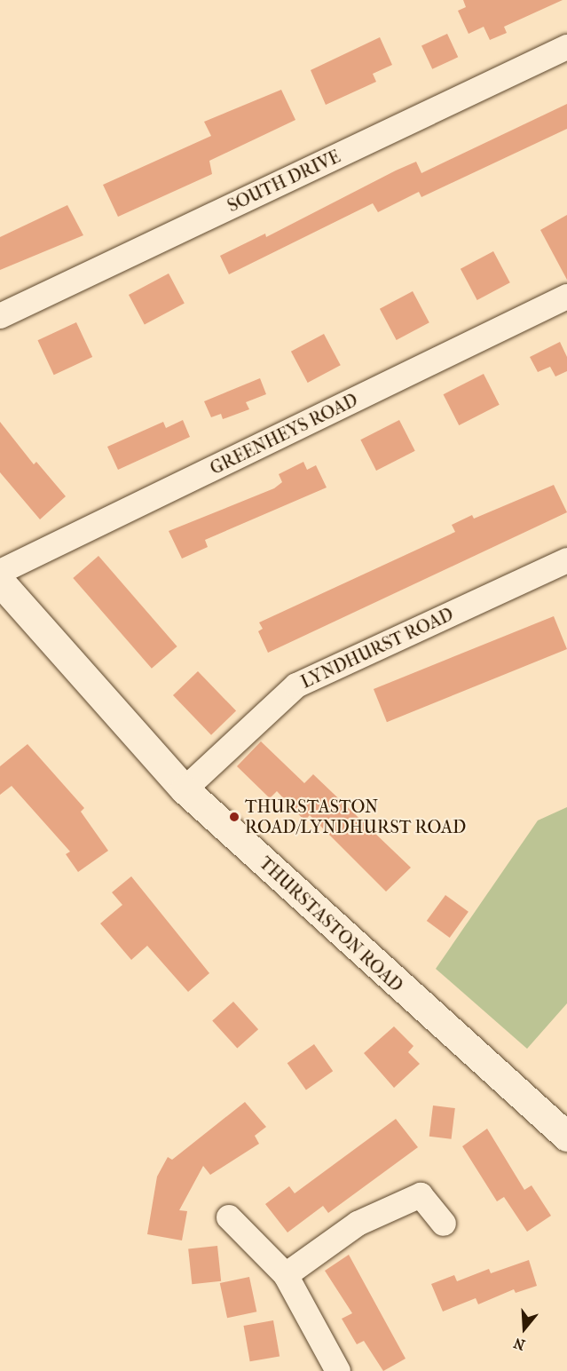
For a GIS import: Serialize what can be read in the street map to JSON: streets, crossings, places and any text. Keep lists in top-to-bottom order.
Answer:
{
  "streets": {
    "street": [
      "SOUTH DRIVE",
      "GREENHEYS ROAD",
      "LYNDHURST ROAD",
      "THURSTASTON ROAD"
    ]
  },
  "crossings": [
    ["LYNDHURST ROAD", "THURSTASTON ROAD"]
  ],
  "places": ["THURSTASTON ROAD/LYNDHURST ROAD"],
  "north": "bottom"
}
